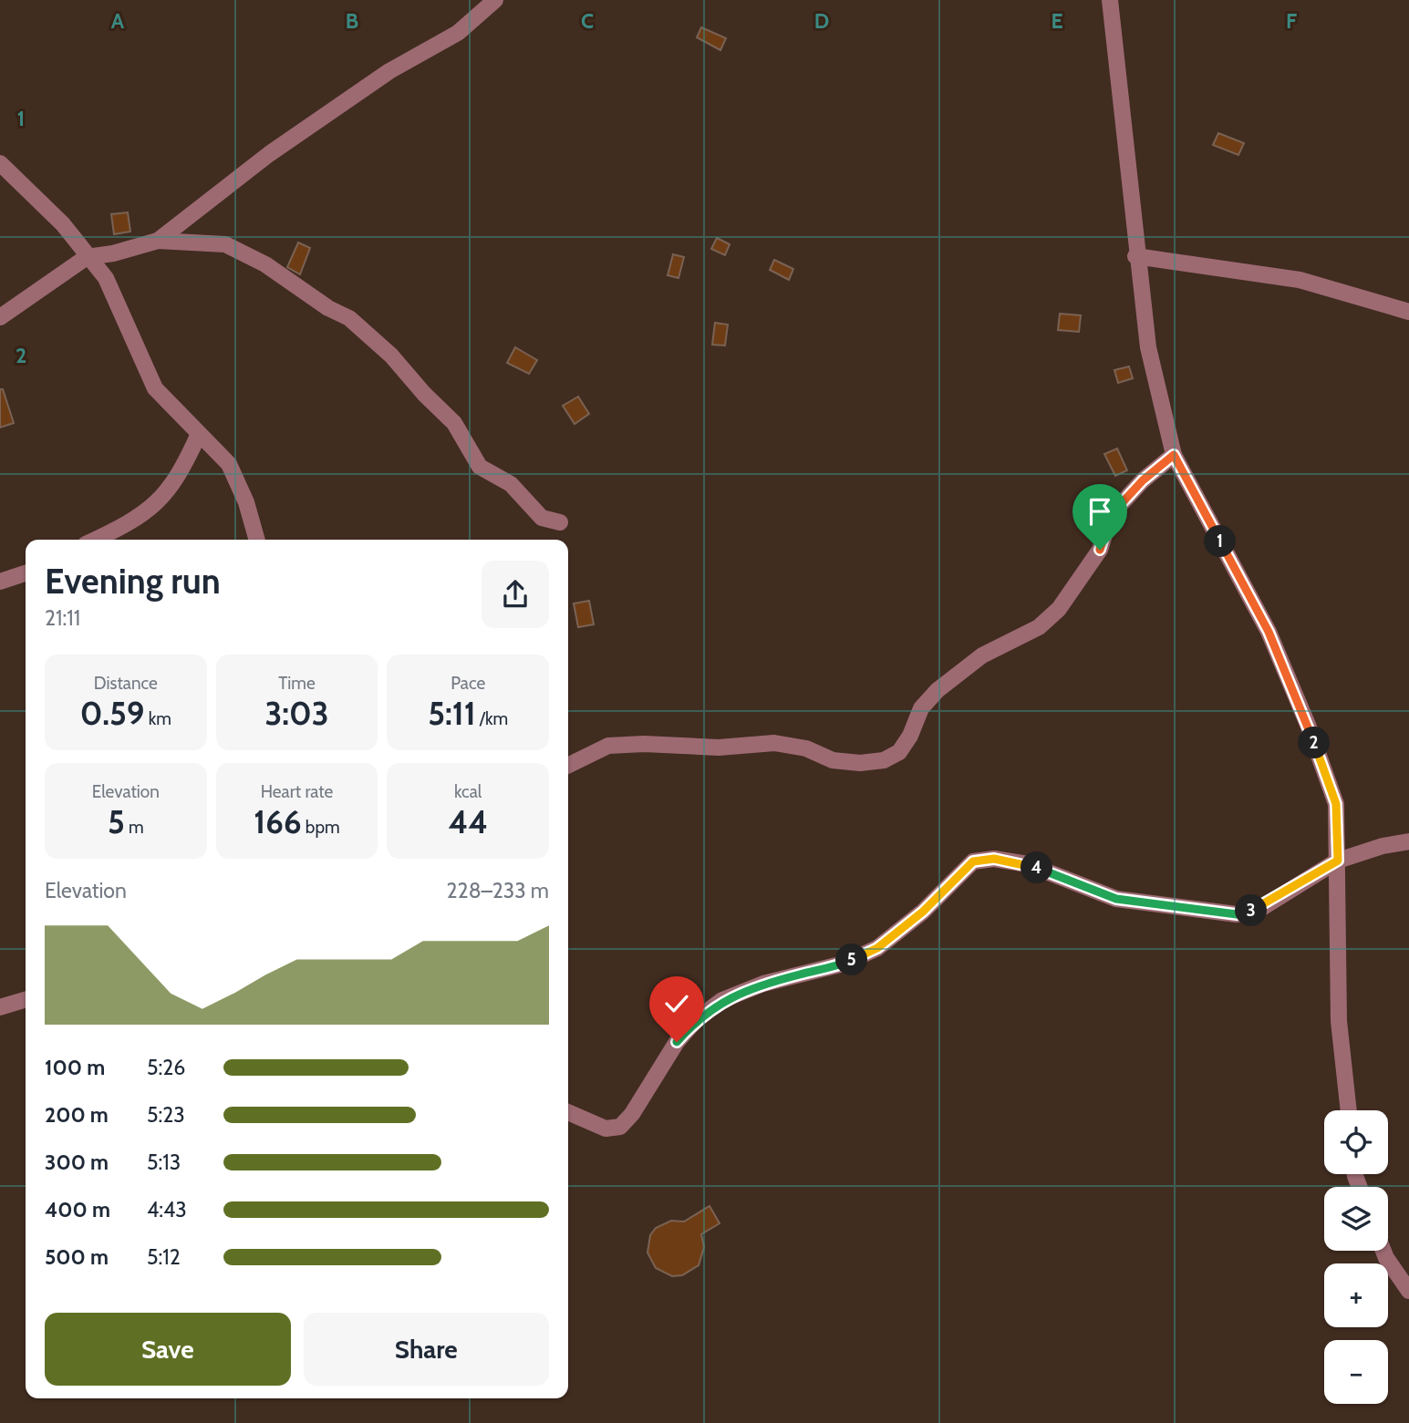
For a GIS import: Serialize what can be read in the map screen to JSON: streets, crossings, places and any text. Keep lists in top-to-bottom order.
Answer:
{
  "page": {
    "pins": [
      "1",
      "2",
      "4",
      "3",
      "5"
    ],
    "heading": ["Evening run", "21:11"],
    "stats": [
      ["Distance", "0.59 km"],
      ["Time", "3:03"],
      ["Pace", "5:11 /km"],
      ["Elevation", "5 m"],
      ["Heart rate", "166 bpm"],
      ["kcal", "44"]
    ],
    "chart": ["Elevation", "228–233 m"],
    "list": [
      {
        "name": "100 m",
        "note": "5:26"
      },
      {
        "name": "200 m",
        "note": "5:23"
      },
      {
        "name": "300 m",
        "note": "5:13"
      },
      {
        "name": "400 m",
        "note": "4:43"
      },
      {
        "name": "500 m",
        "note": "5:12"
      }
    ],
    "map_buttons": ["+", "−"],
    "buttons": ["Save", "Share"]
  },
  "grid": {
    "columns": [
      "A",
      "B",
      "C",
      "D",
      "E",
      "F"
    ],
    "rows": ["1", "2"]
  }
}
